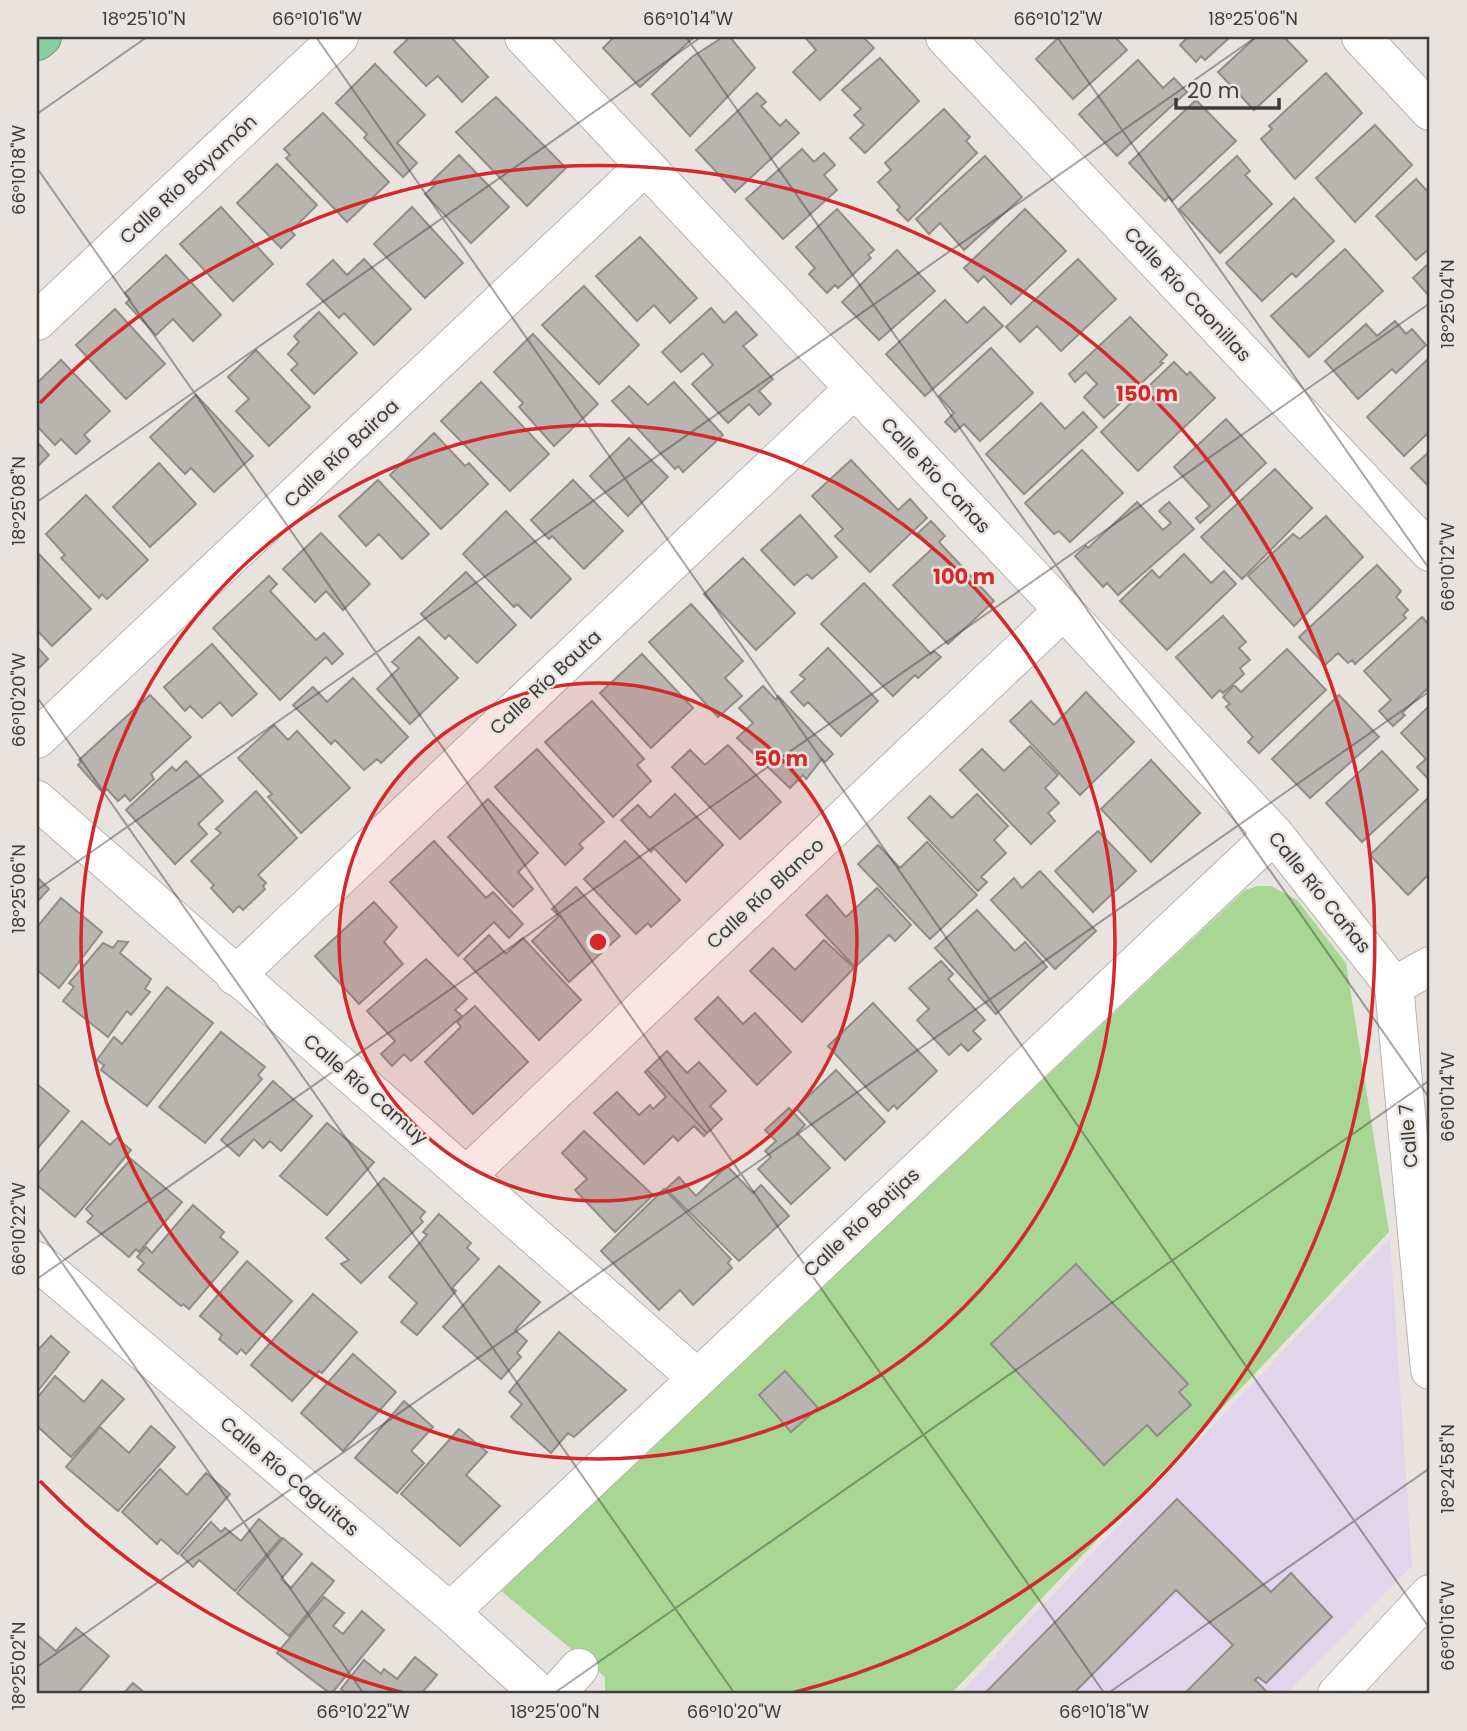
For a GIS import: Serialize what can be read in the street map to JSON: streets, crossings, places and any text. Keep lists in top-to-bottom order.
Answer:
{
  "streets": {
    "street": [
      "Calle Río Bayamón",
      "Calle Río Caonillas",
      "Calle Río Bairoa",
      "Calle Río Cañas",
      "Calle Río Bauta",
      "Calle Río Blanco",
      "Calle Río Camuy",
      "Calle 7",
      "Calle Río Botijas",
      "Calle Río Caguitas"
    ]
  },
  "crossings": [
    ["Calle Río Bairoa", "Calle Río Cañas"],
    ["Calle Río Cañas", "Calle Río Bauta"],
    ["Calle Río Cañas", "Calle Río Blanco"],
    ["Calle Río Cañas", "Calle 7"],
    ["Calle Río Cañas", "Calle Río Botijas"],
    ["Calle Río Bauta", "Calle Río Camuy"],
    ["Calle Río Blanco", "Calle Río Camuy"],
    ["Calle Río Camuy", "Calle Río Botijas"],
    ["Calle Río Botijas", "Calle Río Caguitas"]
  ],
  "scale_bar": "20 m",
  "coordinates": [
    "18°25'10\"N",
    "66°10'16\"W",
    "66°10'14\"W",
    "66°10'12\"W",
    "18°25'06\"N",
    "66°10'18\"W",
    "18°25'04\"N",
    "18°25'08\"N",
    "66°10'20\"W",
    "66°10'22\"W",
    "18°24'58\"N",
    "18°25'02\"N",
    "18°25'00\"N"
  ],
  "rings": ["150 m", "100 m", "50 m"]
}
